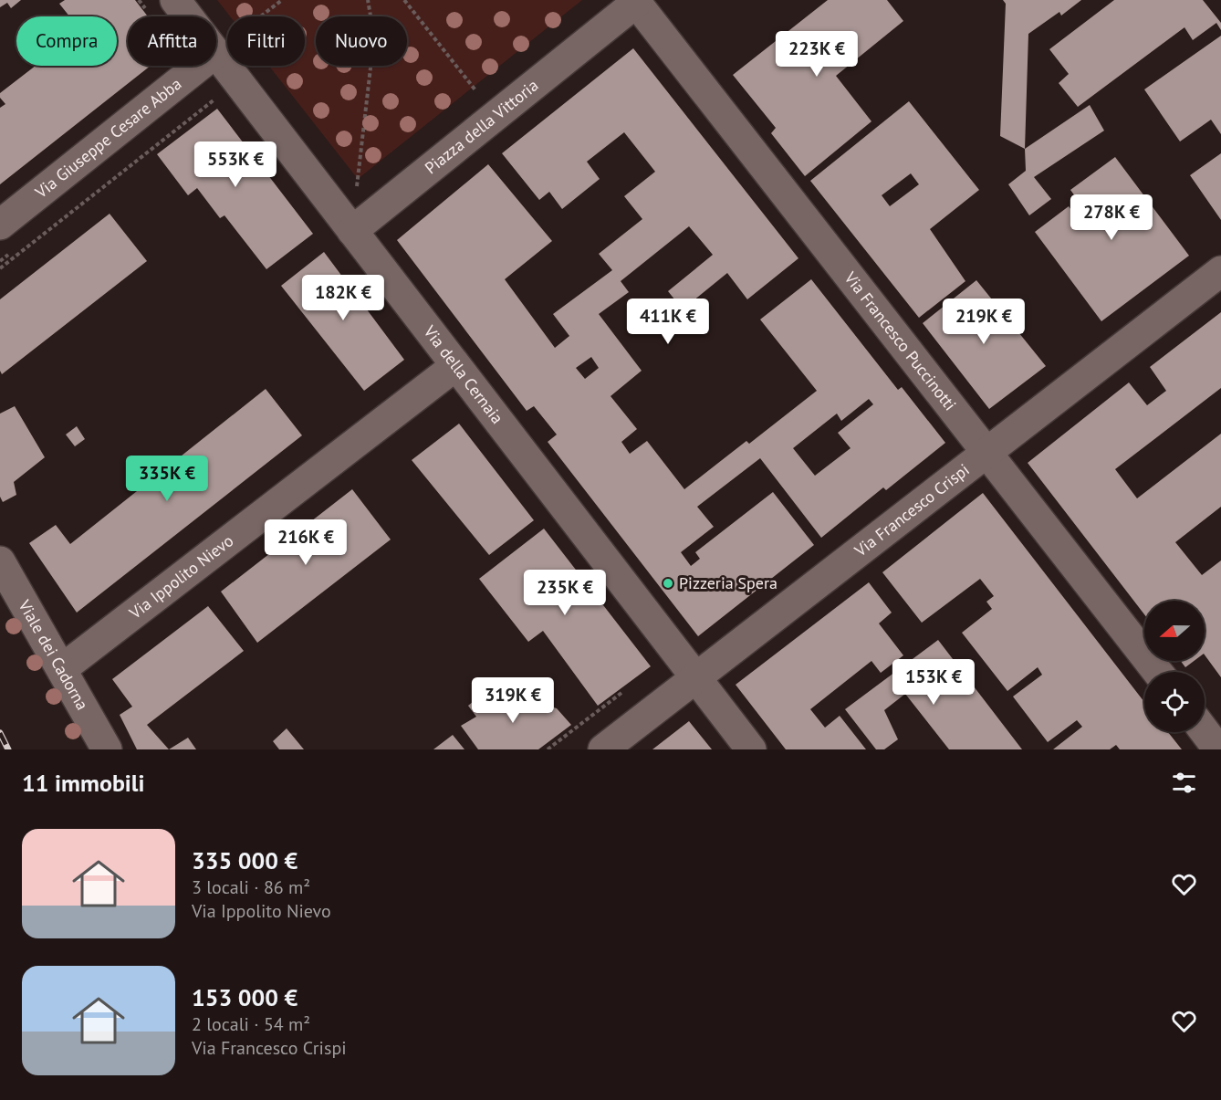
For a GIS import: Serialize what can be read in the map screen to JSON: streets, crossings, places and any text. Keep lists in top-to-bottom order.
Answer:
{
  "streets": {
    "street": [
      "Piazza della Vittoria",
      "Via Giuseppe Cesare Abba",
      "Via Francesco Puccinotti",
      "Via della Cernaia",
      "Via Francesco Crispi",
      "Via Ippolito Nievo",
      "Viale dei Cadorna"
    ]
  },
  "crossings": [
    ["Piazza della Vittoria", "Via Francesco Puccinotti"],
    ["Piazza della Vittoria", "Via della Cernaia"],
    ["Via Giuseppe Cesare Abba", "Via della Cernaia"],
    ["Via Francesco Puccinotti", "Via Francesco Crispi"],
    ["Via della Cernaia", "Via Francesco Crispi"],
    ["Via della Cernaia", "Via Ippolito Nievo"],
    ["Via Ippolito Nievo", "Viale dei Cadorna"]
  ],
  "places": ["Pizzeria Spera"],
  "north": "left",
  "page": {
    "chip": [
      "Compra",
      "Affitta",
      "Filtri",
      "Nuovo"
    ],
    "price": [
      "223K €",
      "553K €",
      "278K €",
      "182K €",
      "411K €",
      "219K €",
      "335K €",
      "216K €",
      "235K €",
      "153K €",
      "319K €"
    ],
    "heading": "11 immobili",
    "list": [
      {
        "name": "335 000 €",
        "note": "3 locali · 86 m² · Via Ippolito Nievo"
      },
      {
        "name": "153 000 €",
        "note": "2 locali · 54 m² · Via Francesco Crispi"
      }
    ]
  }
}
